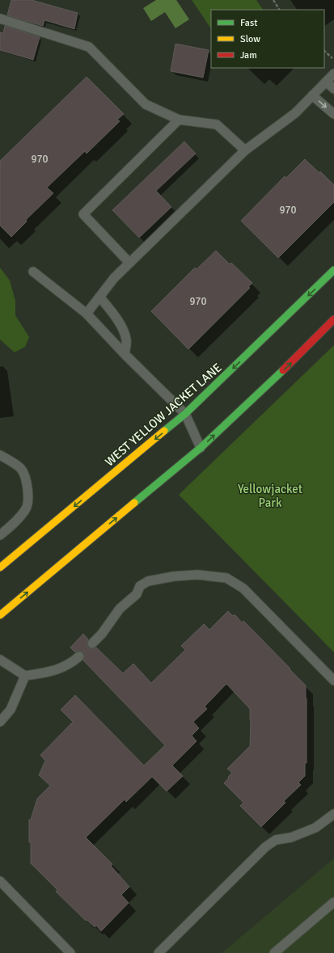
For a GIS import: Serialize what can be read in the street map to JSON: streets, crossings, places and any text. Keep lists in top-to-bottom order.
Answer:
{
  "streets": {
    "street": ["WEST YELLOW JACKET LANE"]
  },
  "parks": ["Yellowjacket Park"],
  "house_numbers": ["970", "970", "970"],
  "legend": ["Fast", "Slow", "Jam"]
}
